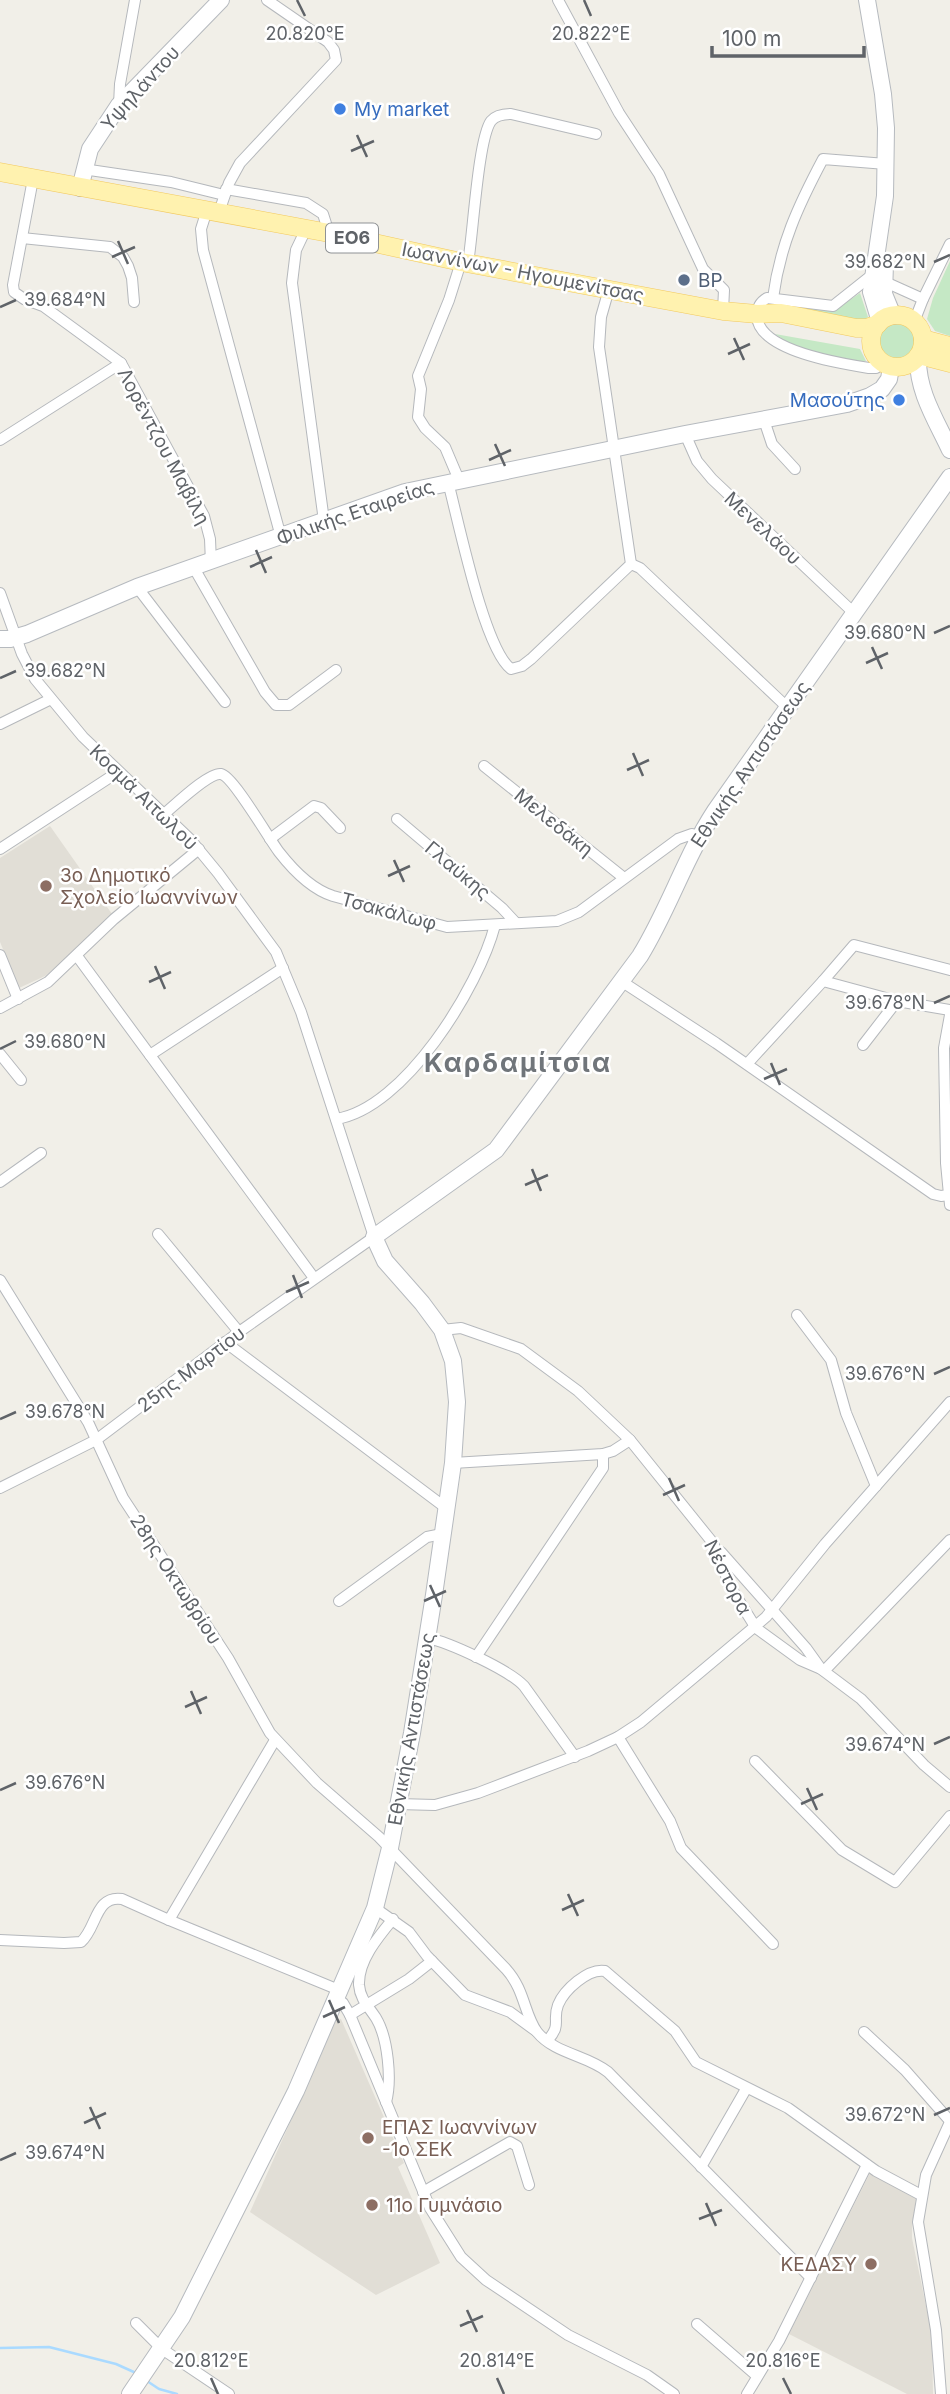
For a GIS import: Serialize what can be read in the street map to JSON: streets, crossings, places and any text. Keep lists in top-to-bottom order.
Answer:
{
  "streets": {
    "main road": ["ΕΟ6", "Ιωαννίνων - Ηγουμενίτσας"],
    "street": [
      "Υψηλάντου",
      "Λορέντζου Μαβίλη",
      "Φιλικής Εταιρείας",
      "Μενελάου",
      "Εθνικής Αντιστάσεως",
      "Κοσμά Αιτωλού",
      "Μελεδάκη",
      "Γλαύκης",
      "Τσακάλωφ",
      "25ης Μαρτίου",
      "Νέστορα",
      "28ης Οκτωβρίου"
    ]
  },
  "crossings": [
    ["Υψηλάντου", "Ιωαννίνων - Ηγουμενίτσας"],
    ["ΕΟ6", "Ιωαννίνων - Ηγουμενίτσας"],
    ["ΕΟ6", "Φιλικής Εταιρείας"],
    ["Ιωαννίνων - Ηγουμενίτσας", "Λορέντζου Μαβίλη"],
    ["Ιωαννίνων - Ηγουμενίτσας", "Φιλικής Εταιρείας"],
    ["Λορέντζου Μαβίλη", "Φιλικής Εταιρείας"],
    ["Φιλικής Εταιρείας", "Μενελάου"],
    ["Φιλικής Εταιρείας", "Κοσμά Αιτωλού"],
    ["Μενελάου", "Εθνικής Αντιστάσεως"],
    ["Εθνικής Αντιστάσεως", "Κοσμά Αιτωλού"],
    ["Εθνικής Αντιστάσεως", "Τσακάλωφ"],
    ["Εθνικής Αντιστάσεως", "25ης Μαρτίου"],
    ["Εθνικής Αντιστάσεως", "Νέστορα"],
    ["Εθνικής Αντιστάσεως", "28ης Οκτωβρίου"],
    ["Κοσμά Αιτωλού", "Τσακάλωφ"],
    ["Κοσμά Αιτωλού", "25ης Μαρτίου"],
    ["Μελεδάκη", "Τσακάλωφ"],
    ["Γλαύκης", "Τσακάλωφ"],
    ["25ης Μαρτίου", "28ης Οκτωβρίου"]
  ],
  "districts": ["Καρδαμίτσια"],
  "places": [
    "My market",
    "BP",
    "Μασούτης",
    "3ο Δημοτικό Σχολείο Ιωαννίνων",
    "ΕΠΑΣ Ιωαννίνων -1ο ΣΕΚ",
    "11o Γυμνάσιο",
    "ΚΕΔΑΣΥ"
  ],
  "scale_bar": "100 m",
  "coordinates": [
    "20.820°E",
    "20.822°E",
    "39.682°N",
    "39.684°N",
    "39.680°N",
    "39.678°N",
    "39.676°N",
    "39.674°N",
    "39.672°N",
    "20.812°E",
    "20.814°E",
    "20.816°E"
  ]
}
